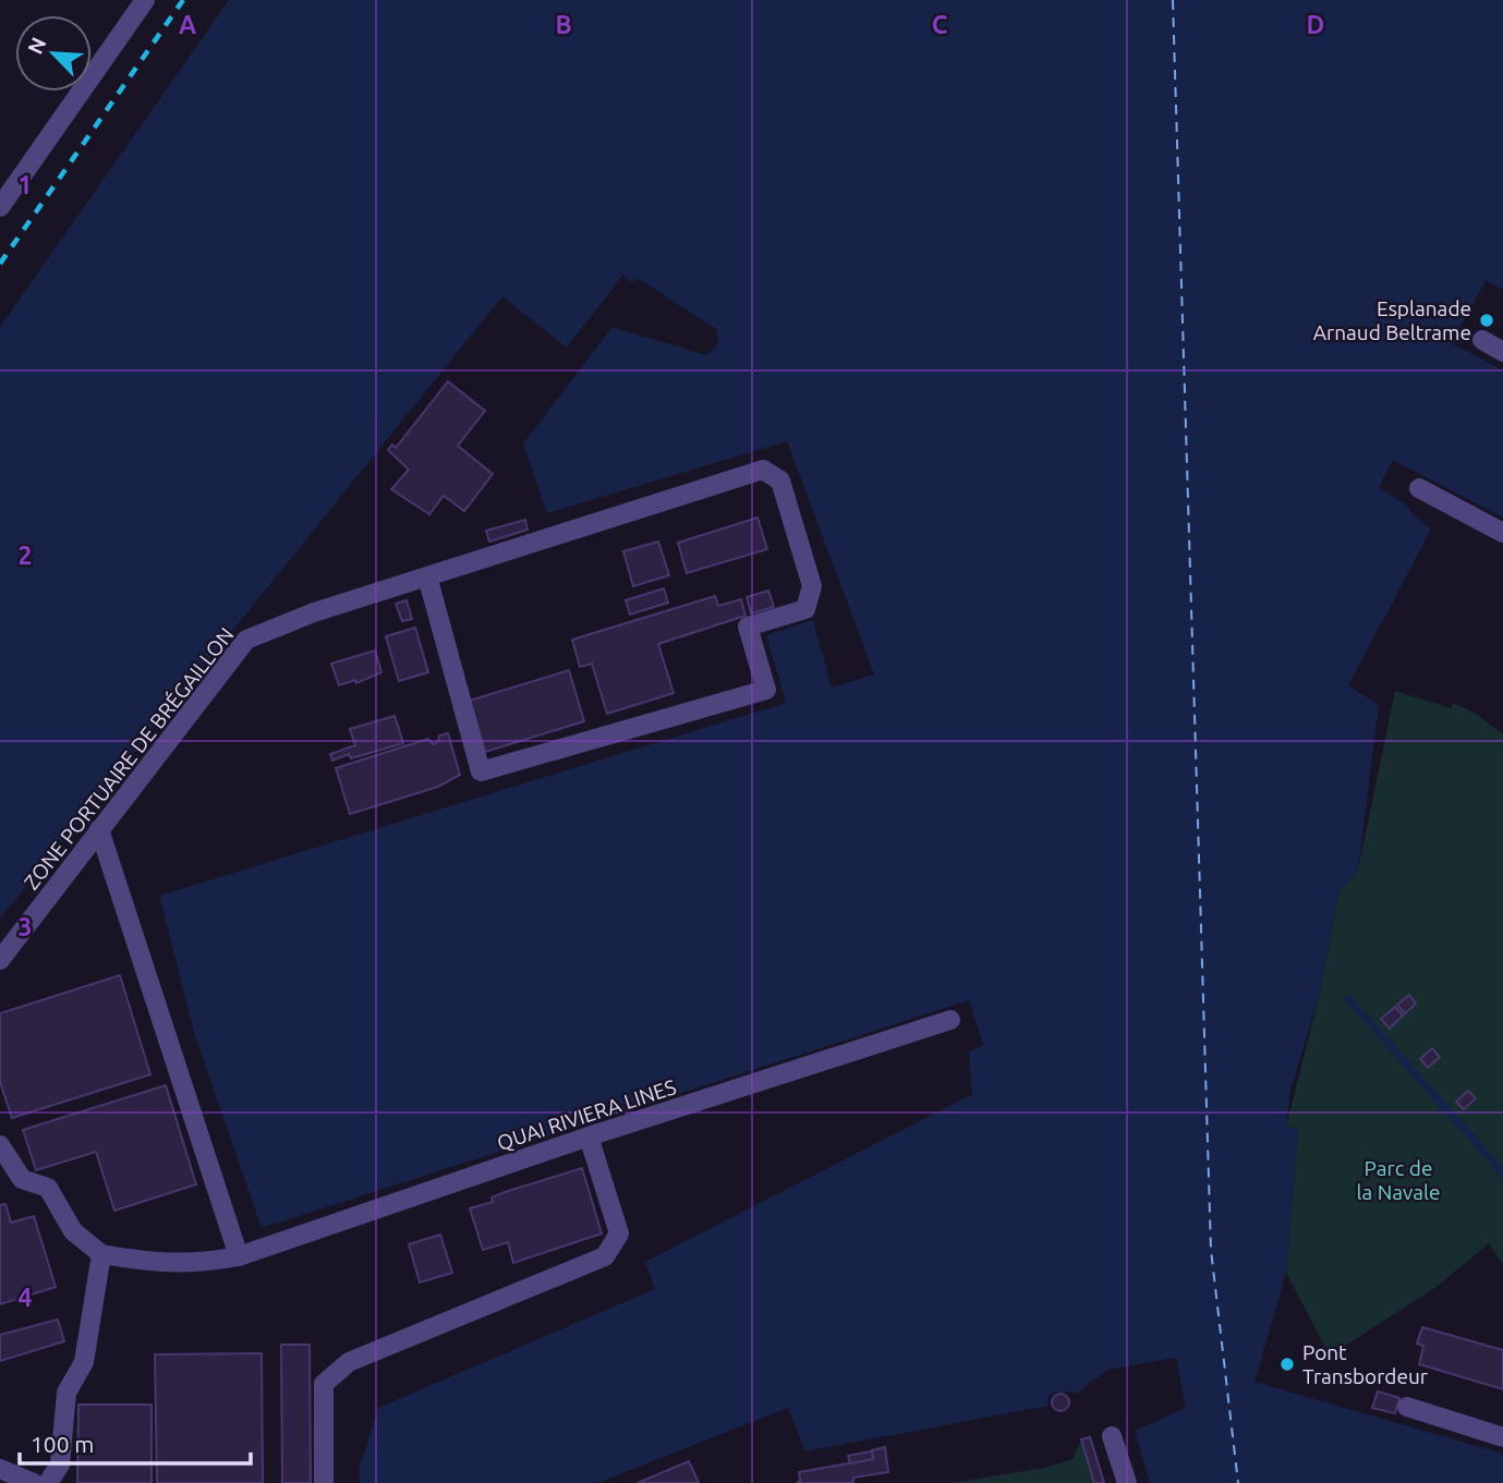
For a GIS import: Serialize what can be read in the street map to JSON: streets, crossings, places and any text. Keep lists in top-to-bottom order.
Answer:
{
  "streets": {
    "street": ["ZONE PORTUAIRE DE BRÉGAILLON", "QUAI RIVIERA LINES"]
  },
  "parks": ["Parc de la Navale"],
  "places": ["Esplanade Arnaud Beltrame", "Pont Transbordeur"],
  "scale_bar": "100 m",
  "north": "top left",
  "grid": {
    "columns": [
      "A",
      "B",
      "C",
      "D"
    ],
    "rows": [
      "1",
      "2",
      "3",
      "4"
    ]
  }
}
